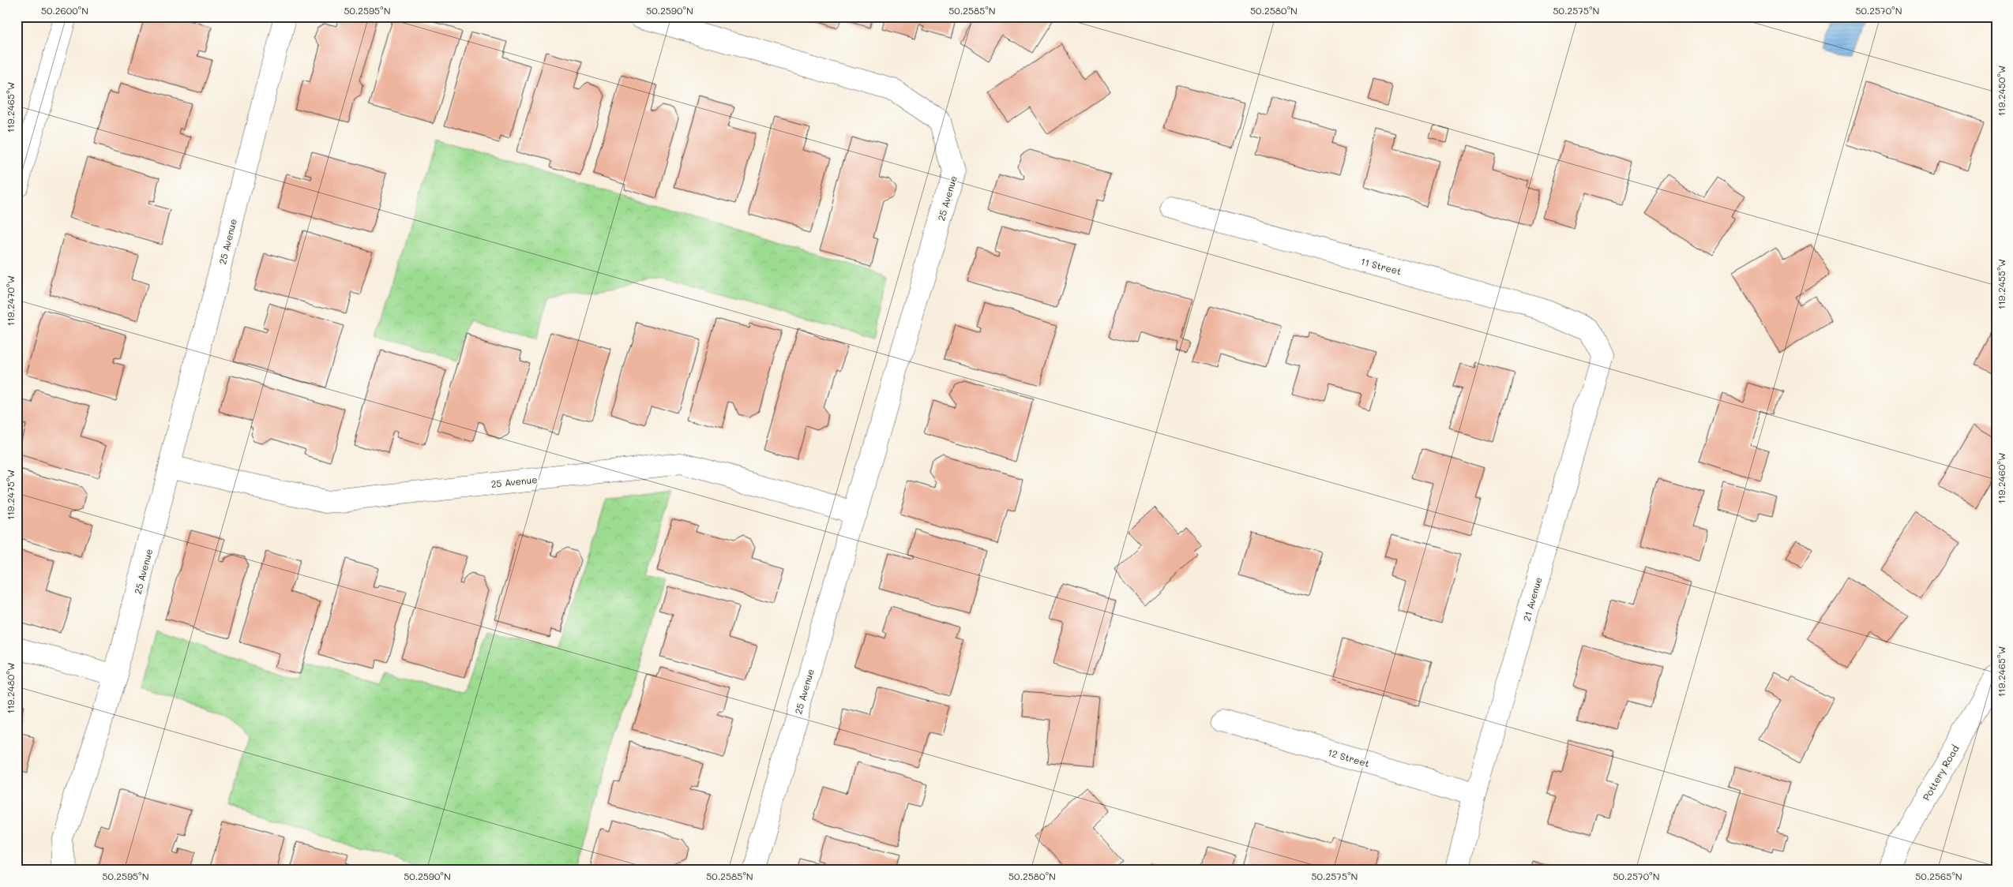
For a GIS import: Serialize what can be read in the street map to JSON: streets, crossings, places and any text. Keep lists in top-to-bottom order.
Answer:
{
  "streets": {
    "street": [
      "25 Avenue",
      "11 Street",
      "21 Avenue",
      "12 Street",
      "Pottery Road"
    ]
  },
  "crossings": [
    ["11 Street", "21 Avenue"],
    ["21 Avenue", "12 Street"]
  ],
  "coordinates": [
    "50.2600°N",
    "50.2595°N",
    "50.2590°N",
    "50.2585°N",
    "50.2580°N",
    "50.2575°N",
    "50.2570°N",
    "119.2450°W",
    "119.2465°W",
    "119.2455°W",
    "119.2470°W",
    "119.2460°W",
    "119.2475°W",
    "119.2480°W",
    "50.2565°N"
  ]
}
